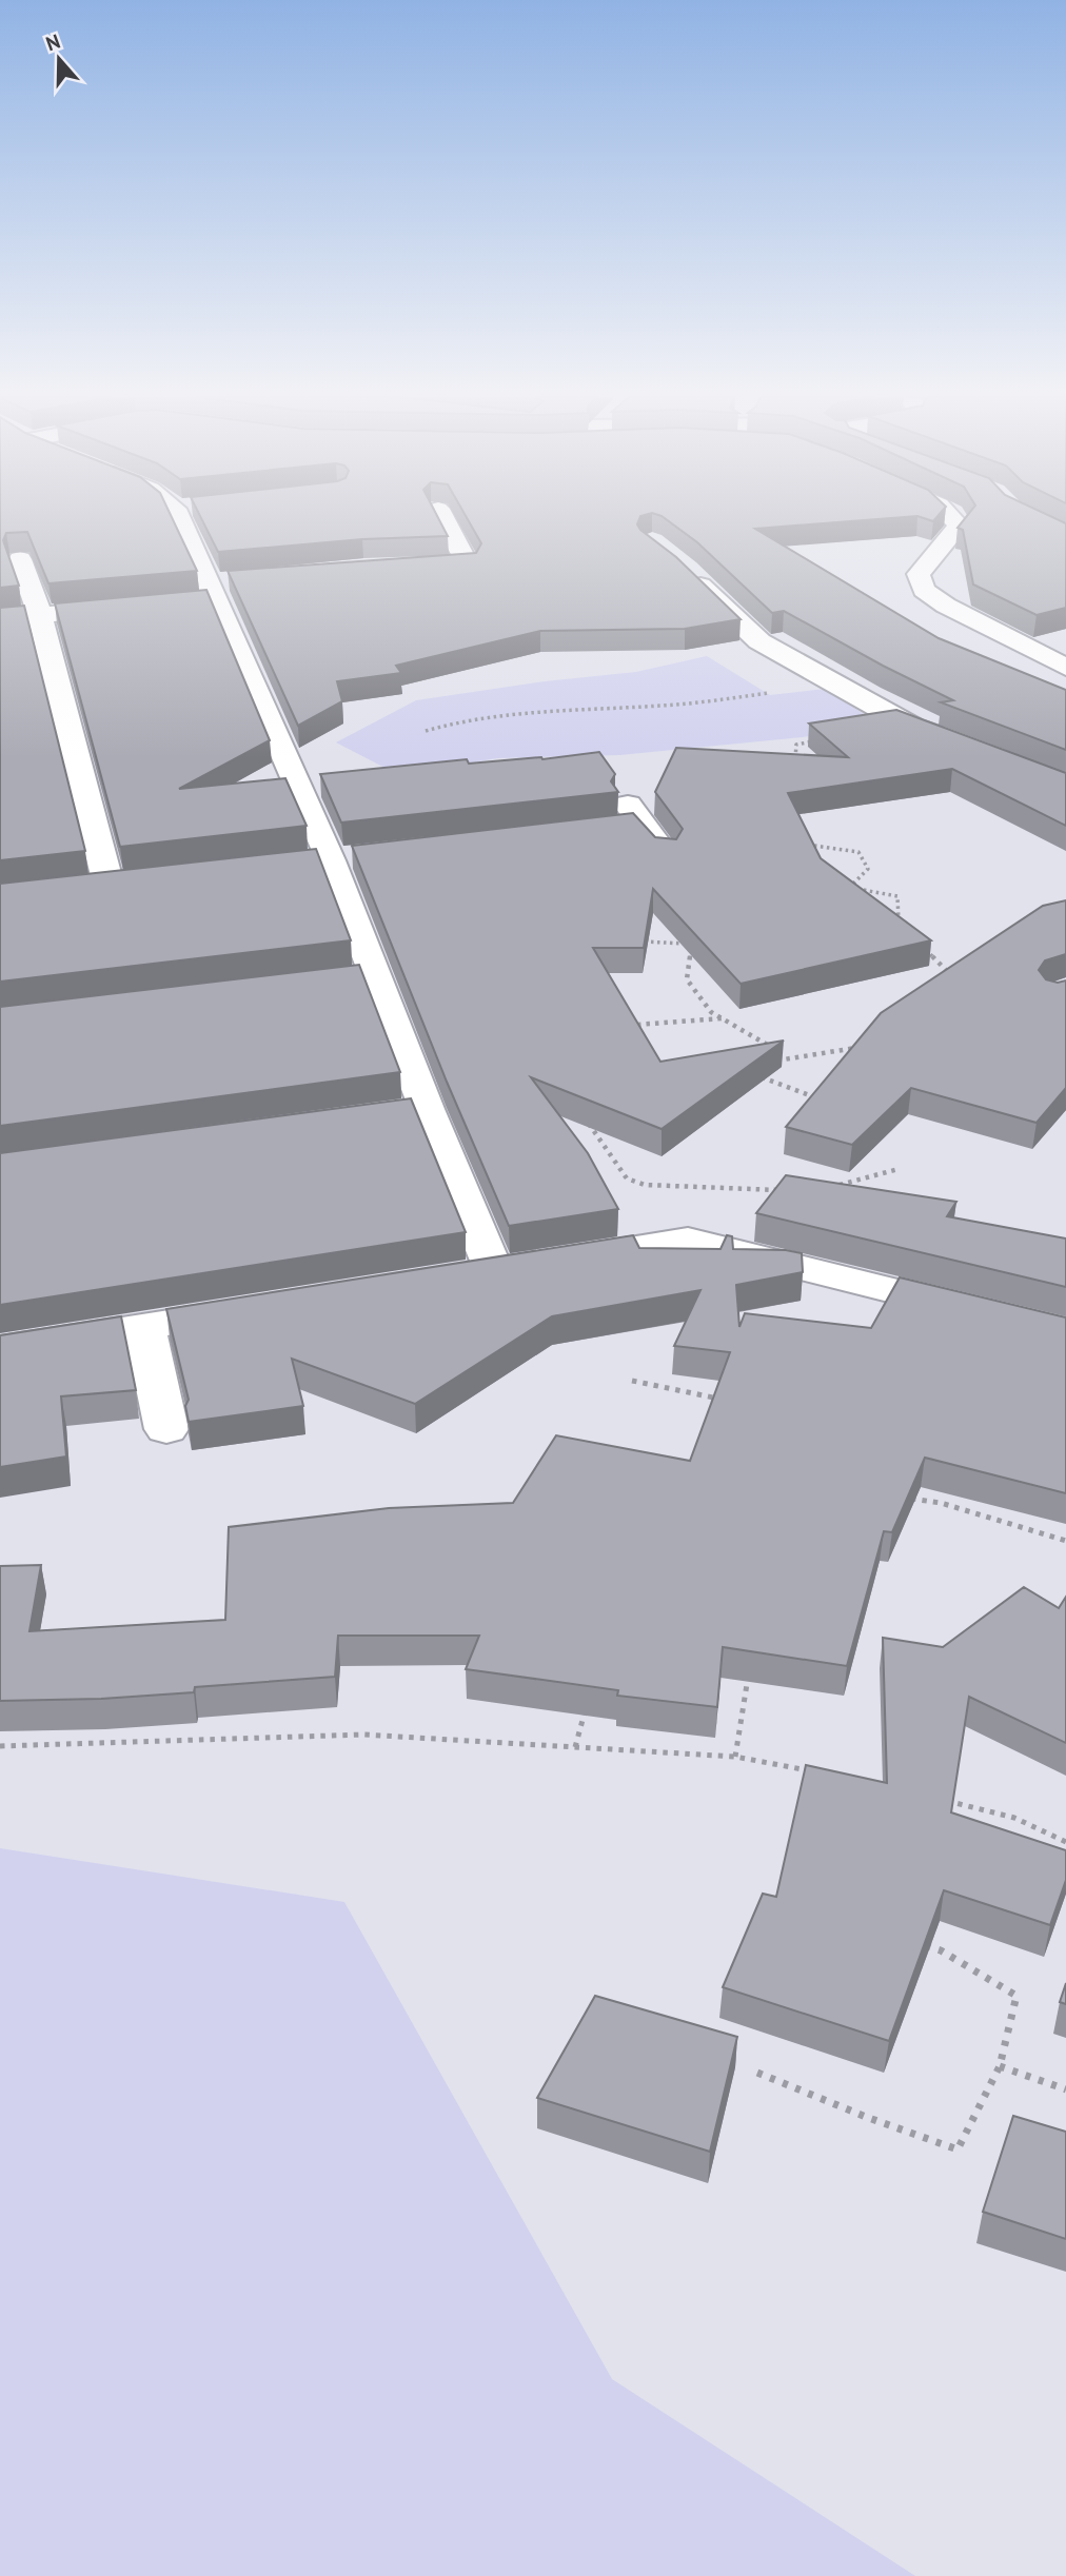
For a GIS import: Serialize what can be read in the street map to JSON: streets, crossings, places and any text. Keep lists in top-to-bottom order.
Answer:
{
  "north": "top"
}
